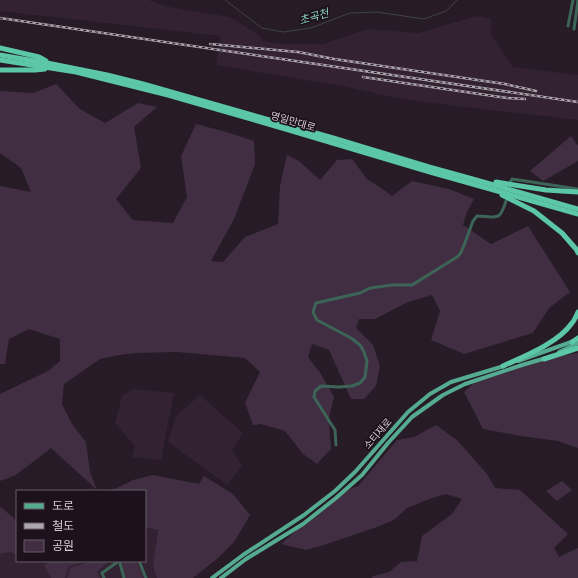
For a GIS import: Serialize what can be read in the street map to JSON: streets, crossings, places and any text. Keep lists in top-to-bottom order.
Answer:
{
  "streets": {
    "highway": ["영일만대로"],
    "main road": ["소티재로"]
  },
  "water": ["초곡천"],
  "legend": ["도로", "철도", "공원"]
}
